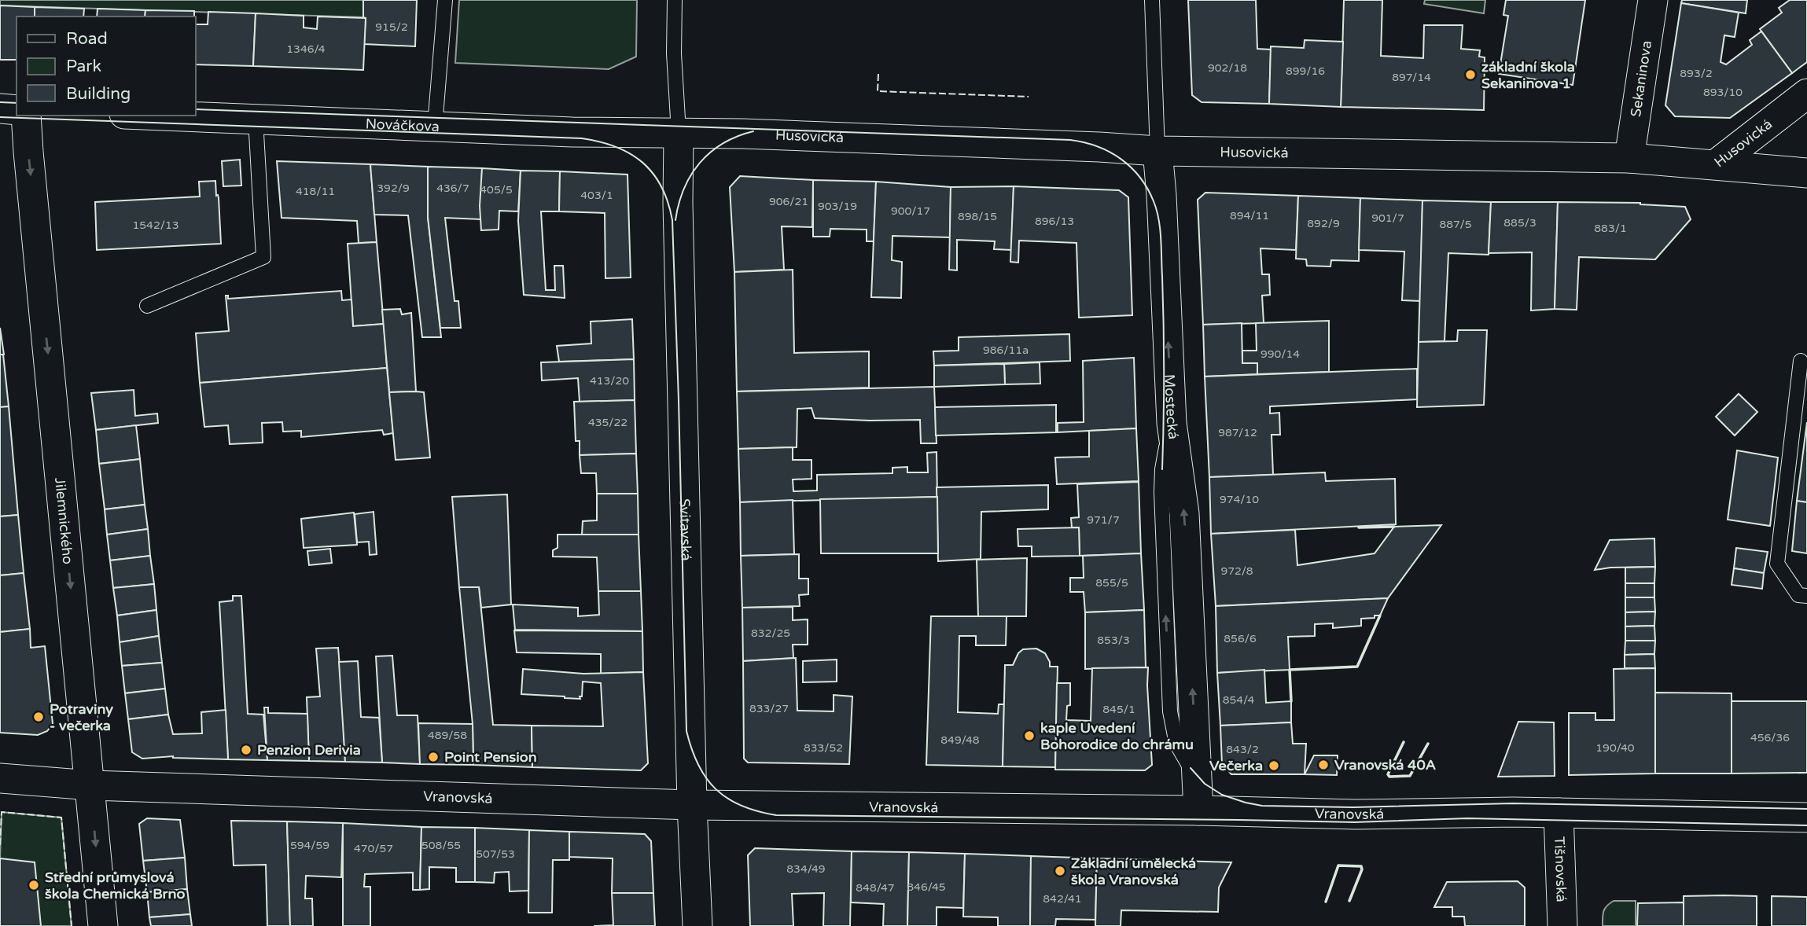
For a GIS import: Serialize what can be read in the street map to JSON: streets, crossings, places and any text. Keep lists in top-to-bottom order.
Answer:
{
  "streets": {
    "street": [
      "Sekaninova",
      "Nováčkova",
      "Husovická",
      "Mostecká",
      "Jilemnického",
      "Svitavská",
      "Vranovská",
      "Tišnovská"
    ]
  },
  "crossings": [
    ["Sekaninova", "Husovická"],
    ["Nováčkova", "Husovická"],
    ["Nováčkova", "Svitavská"],
    ["Husovická", "Mostecká"],
    ["Husovická", "Svitavská"],
    ["Mostecká", "Vranovská"],
    ["Jilemnického", "Vranovská"],
    ["Svitavská", "Vranovská"],
    ["Vranovská", "Tišnovská"]
  ],
  "one_way": ["Mostecká", "Jilemnického"],
  "places": [
    "základní škola Sekaninova 1",
    "Potraviny - večerka",
    "kaple Uvedení Bohorodice do chrámu",
    "Penzion Derivia",
    "Point Pension",
    "Vranovská 40A",
    "Večerka",
    "Základní umělecká škola Vranovská",
    "Střední průmyslová škola Chemická Brno"
  ],
  "house_numbers": [
    "915/2",
    "1346/4",
    "902/18",
    "899/16",
    "893/2",
    "897/14",
    "893/10",
    "392/9",
    "436/7",
    "405/5",
    "418/11",
    "403/1",
    "906/21",
    "903/19",
    "900/17",
    "894/11",
    "898/15",
    "901/7",
    "896/13",
    "885/3",
    "892/9",
    "887/5",
    "1542/13",
    "883/1",
    "986/11a",
    "990/14",
    "413/20",
    "435/22",
    "987/12",
    "974/10",
    "971/7",
    "972/8",
    "855/5",
    "832/25",
    "856/6",
    "853/3",
    "854/4",
    "833/27",
    "845/1",
    "489/58",
    "456/36",
    "849/48",
    "833/52",
    "190/40",
    "843/2",
    "594/59",
    "508/55",
    "470/57",
    "507/53",
    "834/49",
    "846/45",
    "848/47",
    "842/41"
  ],
  "legend": ["Road", "Park", "Building"]
}
